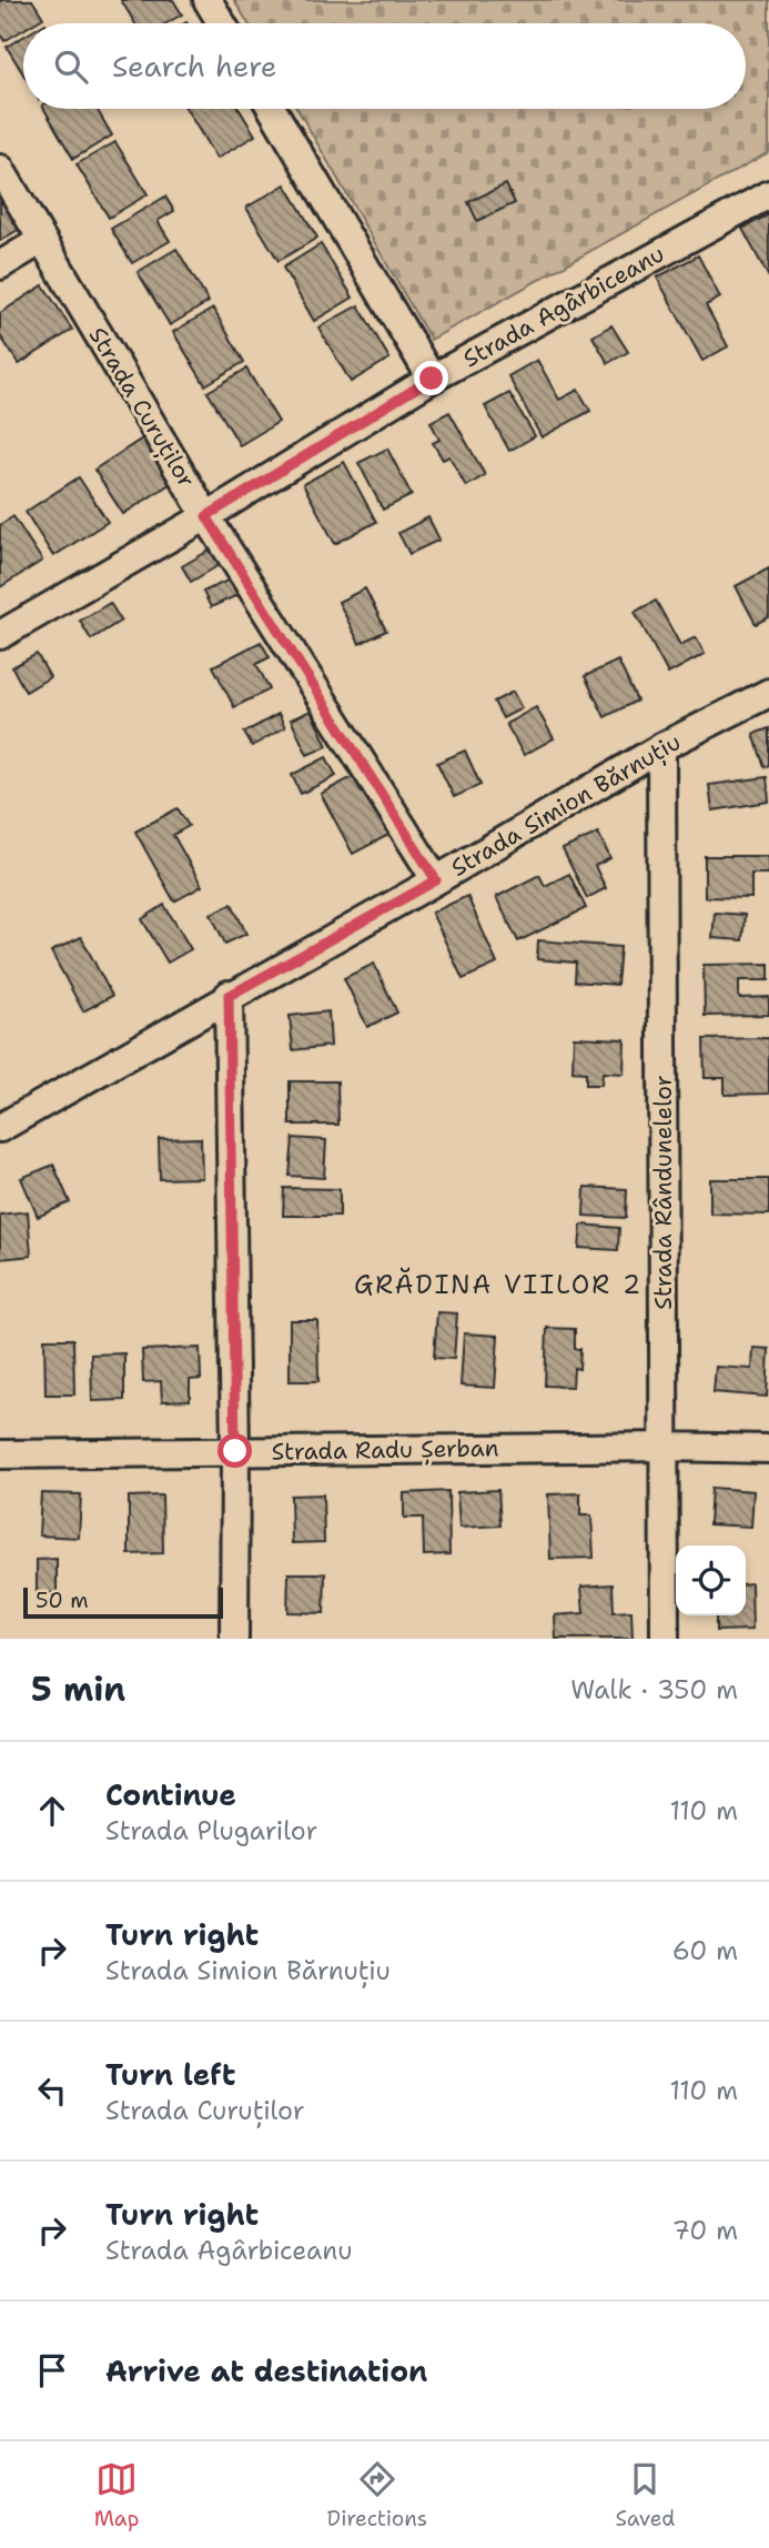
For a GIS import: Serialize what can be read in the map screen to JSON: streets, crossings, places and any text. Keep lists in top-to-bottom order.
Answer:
{
  "streets": {
    "street": [
      "Strada Agârbiceanu",
      "Strada Curuților",
      "Strada Simion Bărnuțiu",
      "Strada Rândunelelor",
      "Strada Radu Șerban"
    ]
  },
  "crossings": [
    ["Strada Agârbiceanu", "Strada Curuților"],
    ["Strada Curuților", "Strada Simion Bărnuțiu"],
    ["Strada Simion Bărnuțiu", "Strada Rândunelelor"],
    ["Strada Rândunelelor", "Strada Radu Șerban"]
  ],
  "districts": ["GRĂDINA VIILOR 2"],
  "scale_bar": "50 m",
  "page": {
    "search": "Search here",
    "scale": "50 m",
    "heading": ["5 min", "Walk · 350 m"],
    "list": [
      ["Continue", "Strada Plugarilor", "110 m"],
      ["Turn right", "Strada Simion Bărnuțiu", "60 m"],
      ["Turn left", "Strada Curuților", "110 m"],
      ["Turn right", "Strada Agârbiceanu", "70 m"],
      "Arrive at destination"
    ],
    "nav": ["Map", "Directions", "Saved"]
  }
}
